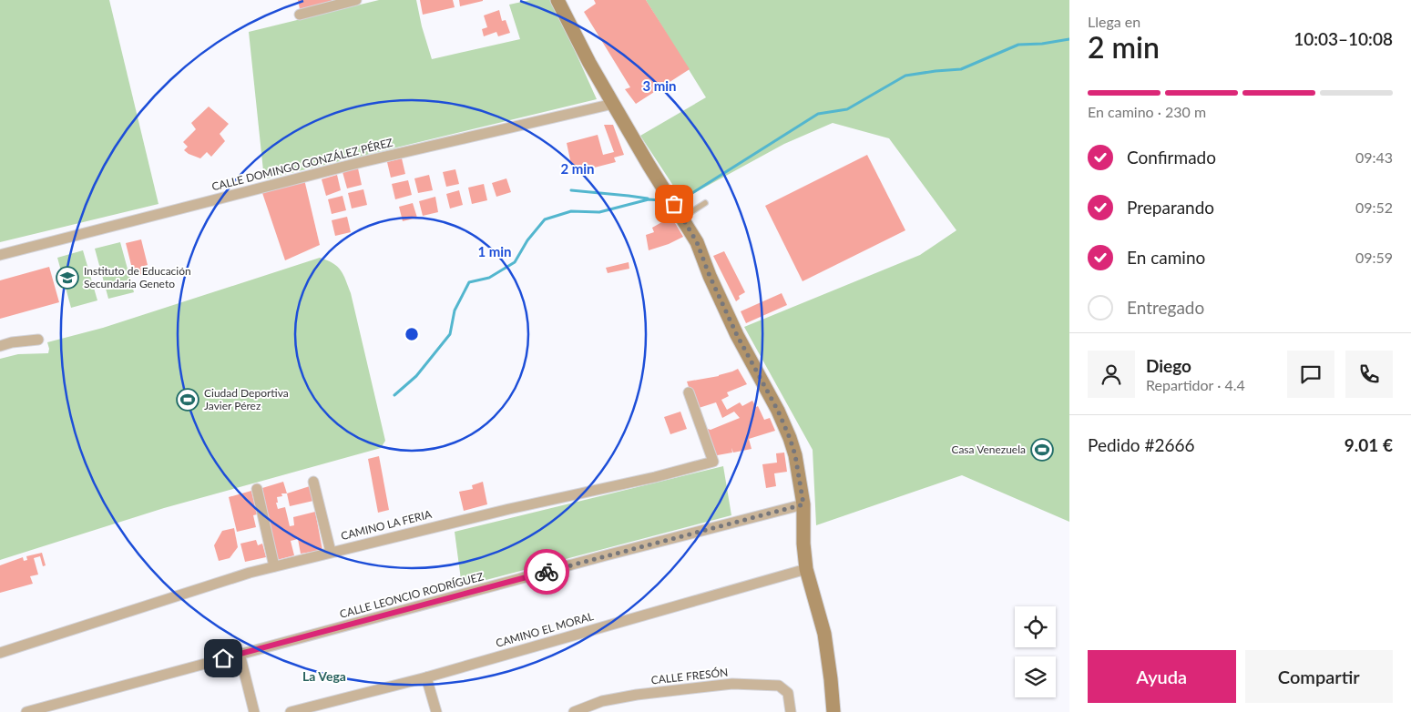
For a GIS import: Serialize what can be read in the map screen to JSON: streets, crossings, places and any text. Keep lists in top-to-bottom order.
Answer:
{
  "streets": {
    "street": [
      "CALLE DOMINGO GONZÁLEZ PÉREZ",
      "CAMINO LA FERIA",
      "CALLE LEONCIO RODRÍGUEZ",
      "CAMINO EL MORAL",
      "CALLE FRESÓN"
    ]
  },
  "districts": ["La Vega"],
  "places": {
    "school or university": ["Instituto de Educación Secundaria Geneto"],
    "sports": ["Ciudad Deportiva Javier Pérez", "Casa Venezuela"]
  },
  "page": {
    "heading": ["2 min", "Llega en", "10:03–10:08"],
    "panel": [
      "Diego",
      "Repartidor · 4.4",
      "Pedido #2666",
      "9.01 €"
    ],
    "bar": "En camino · 230 m",
    "list": [
      ["Confirmado", "09:43"],
      ["Preparando", "09:52"],
      ["En camino", "09:59"],
      "Entregado"
    ],
    "buttons": ["Ayuda", "Compartir"]
  },
  "rings": ["3 min", "2 min", "1 min"]
}
